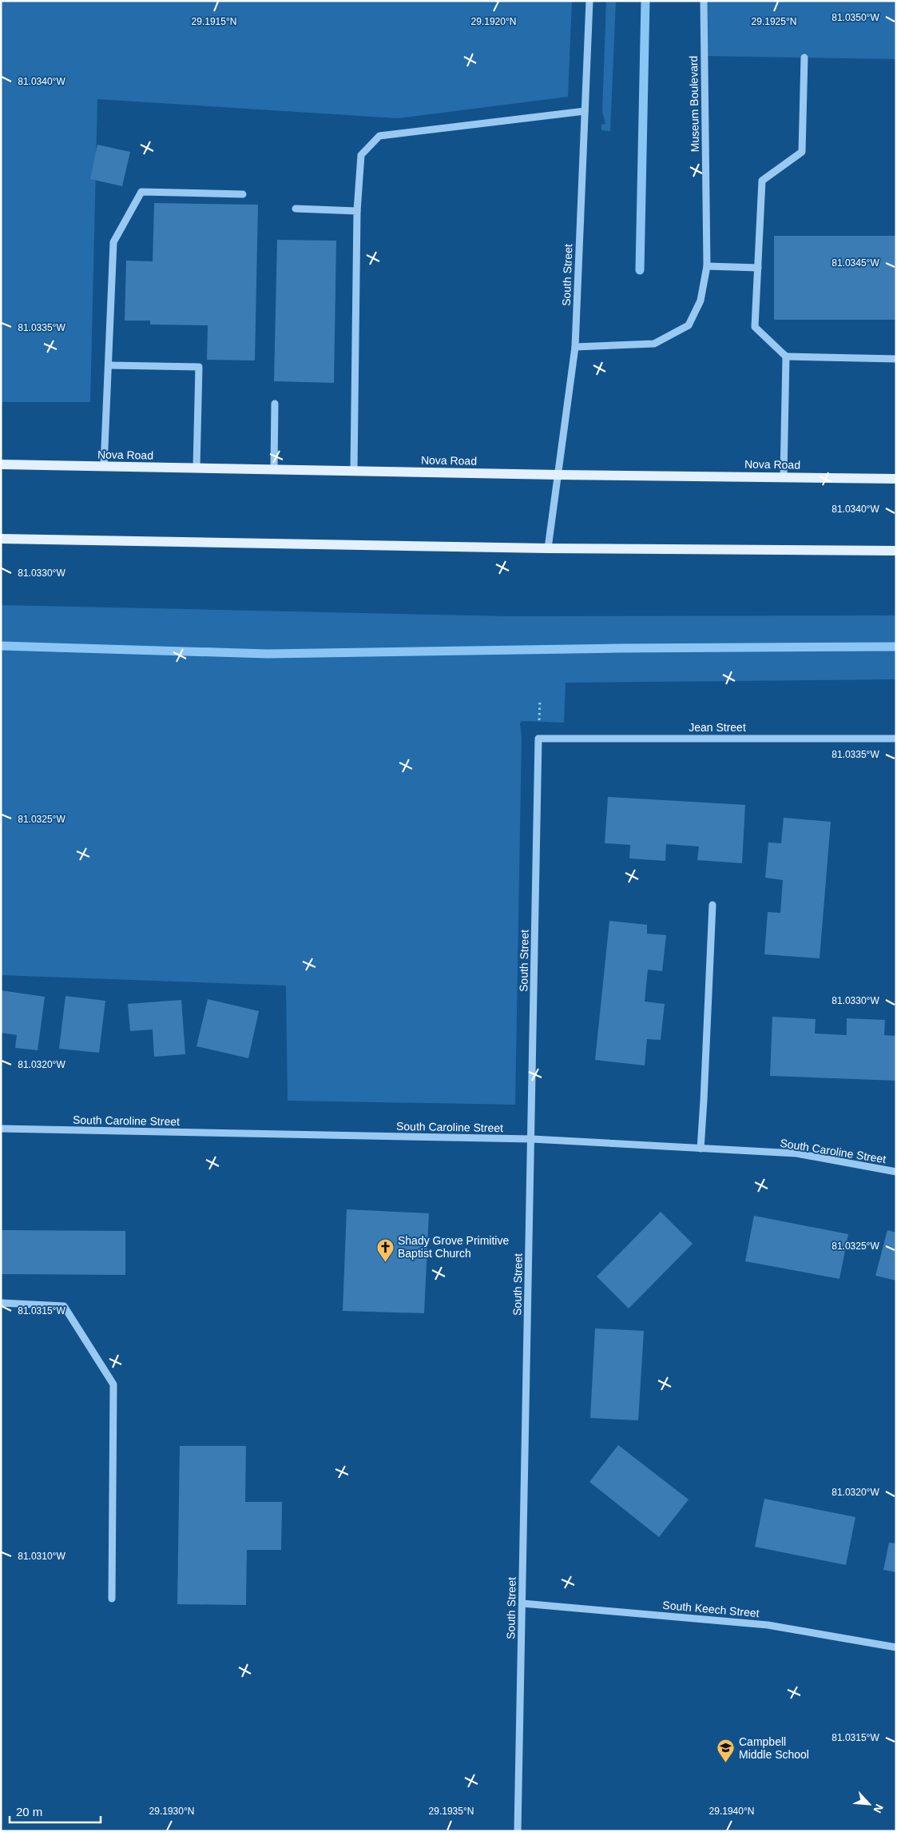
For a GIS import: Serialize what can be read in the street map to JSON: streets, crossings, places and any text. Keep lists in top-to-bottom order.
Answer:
{
  "streets": {
    "main road": ["Nova Road"],
    "street": [
      "Museum Boulevard",
      "South Street",
      "Jean Street",
      "South Caroline Street",
      "South Keech Street"
    ]
  },
  "crossings": [
    ["Museum Boulevard", "South Street"],
    ["South Street", "Nova Road"],
    ["South Street", "Jean Street"],
    ["South Street", "South Caroline Street"],
    ["South Street", "South Keech Street"]
  ],
  "places": {
    "church": ["Shady Grove Primitive Baptist Church"],
    "school or university": ["Campbell Middle School"]
  },
  "scale_bar": "20 m",
  "north": "bottom right",
  "coordinates": [
    "81.0350°W",
    "29.1915°N",
    "29.1920°N",
    "29.1925°N",
    "81.0340°W",
    "81.0345°W",
    "81.0335°W",
    "81.0330°W",
    "81.0325°W",
    "81.0320°W",
    "81.0315°W",
    "81.0310°W",
    "29.1930°N",
    "29.1935°N",
    "29.1940°N"
  ]
}
